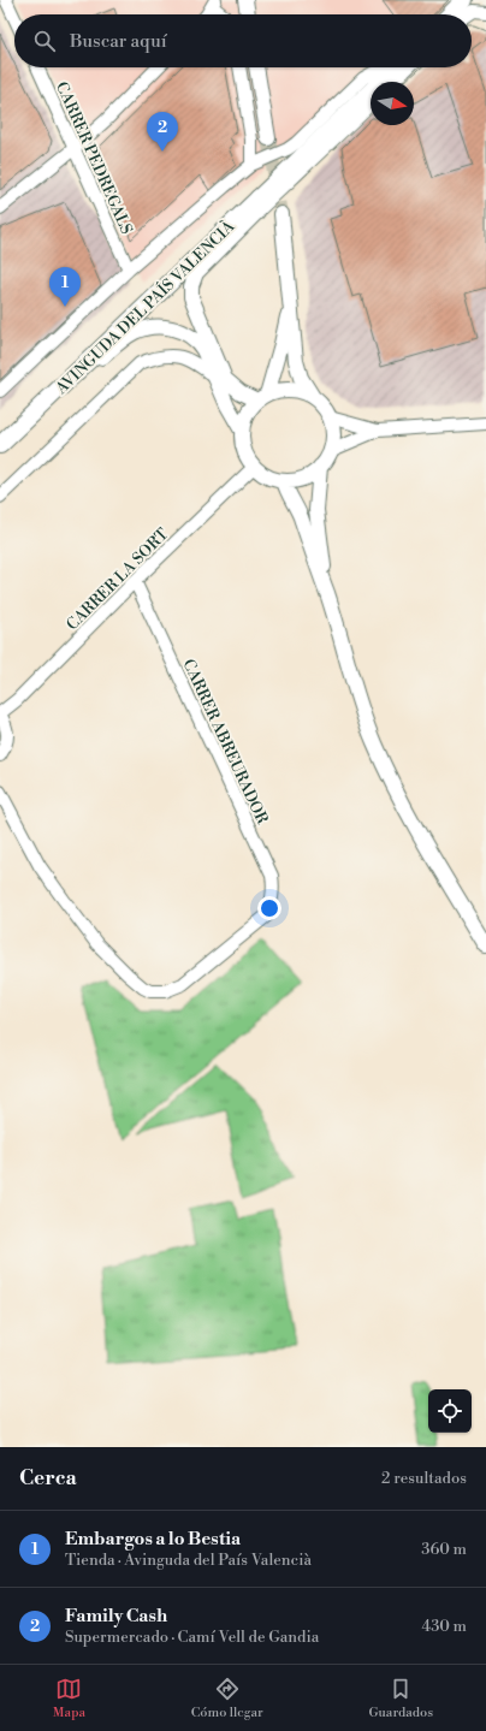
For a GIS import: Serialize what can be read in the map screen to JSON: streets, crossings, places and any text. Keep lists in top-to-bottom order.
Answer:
{
  "streets": {
    "main road": ["AVINGUDA DEL PAÍS VALENCIÀ"],
    "street": ["CARRER PEDREGALS", "CARRER LA SORT", "CARRER ABREURADOR"]
  },
  "crossings": [
    ["CARRER PEDREGALS", "AVINGUDA DEL PAÍS VALENCIÀ"],
    ["CARRER LA SORT", "CARRER ABREURADOR"]
  ],
  "north": "right",
  "page": {
    "search": "Buscar aquí",
    "pins": ["2", "1"],
    "heading": ["Cerca", "2 resultados"],
    "list": [
      {
        "mark": "1",
        "name": "Embargos a lo Bestia",
        "note": "Tienda · Avinguda del País Valencià",
        "value": "360 m"
      },
      {
        "mark": "2",
        "name": "Family Cash",
        "note": "Supermercado · Camí Vell de Gandia",
        "value": "430 m"
      }
    ],
    "nav": ["Mapa", "Cómo llegar", "Guardados"]
  }
}
